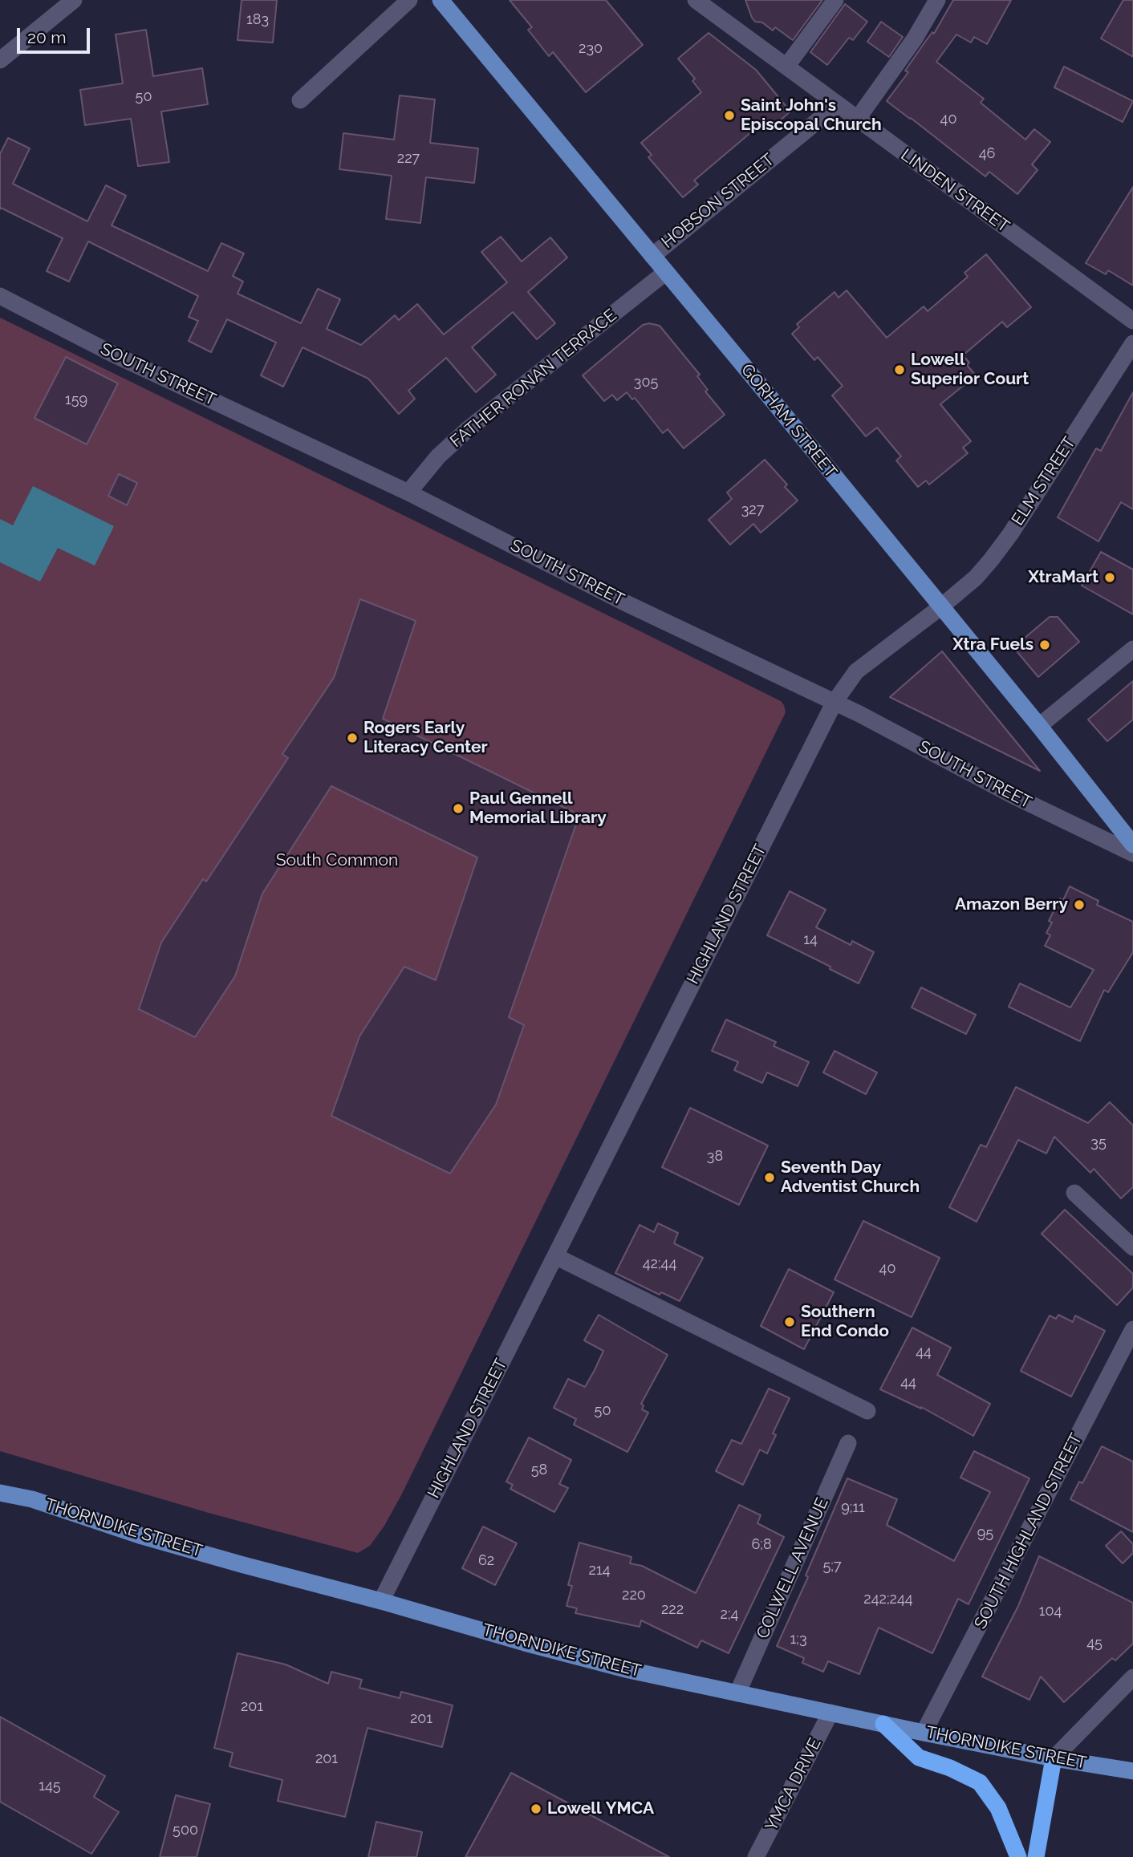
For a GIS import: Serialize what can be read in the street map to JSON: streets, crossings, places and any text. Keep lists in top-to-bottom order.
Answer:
{
  "streets": {
    "main road": ["GORHAM STREET", "THORNDIKE STREET"],
    "street": [
      "LINDEN STREET",
      "HOBSON STREET",
      "SOUTH STREET",
      "FATHER RONAN TERRACE",
      "ELM STREET",
      "HIGHLAND STREET",
      "SOUTH HIGHLAND STREET",
      "COLWELL AVENUE",
      "YMCA DRIVE"
    ]
  },
  "crossings": [
    ["LINDEN STREET", "HOBSON STREET"],
    ["HOBSON STREET", "GORHAM STREET"],
    ["SOUTH STREET", "FATHER RONAN TERRACE"],
    ["SOUTH STREET", "HIGHLAND STREET"],
    ["FATHER RONAN TERRACE", "GORHAM STREET"],
    ["GORHAM STREET", "ELM STREET"],
    ["GORHAM STREET", "HIGHLAND STREET"],
    ["ELM STREET", "HIGHLAND STREET"],
    ["HIGHLAND STREET", "THORNDIKE STREET"],
    ["THORNDIKE STREET", "SOUTH HIGHLAND STREET"],
    ["THORNDIKE STREET", "COLWELL AVENUE"],
    ["THORNDIKE STREET", "YMCA DRIVE"]
  ],
  "parks": ["South Common"],
  "places": [
    "Saint John's Episcopal Church",
    "Lowell Superior Court",
    "XtraMart",
    "Xtra Fuels",
    "Rogers Early Literacy Center",
    "Paul Gennell Memorial Library",
    "Amazon Berry",
    "Seventh Day Adventist Church",
    "Southern End Condo",
    "Lowell YMCA"
  ],
  "house_numbers": [
    "183",
    "230",
    "50",
    "40",
    "46",
    "227",
    "305",
    "159",
    "327",
    "14",
    "35",
    "38",
    "42;44",
    "40",
    "44",
    "44",
    "50",
    "58",
    "9;11",
    "95",
    "6;8",
    "62",
    "5;7",
    "214",
    "220",
    "242;244",
    "222",
    "104",
    "2;4",
    "1;3",
    "45",
    "201",
    "201",
    "201",
    "145",
    "500"
  ],
  "scale_bar": "20 m"
}
